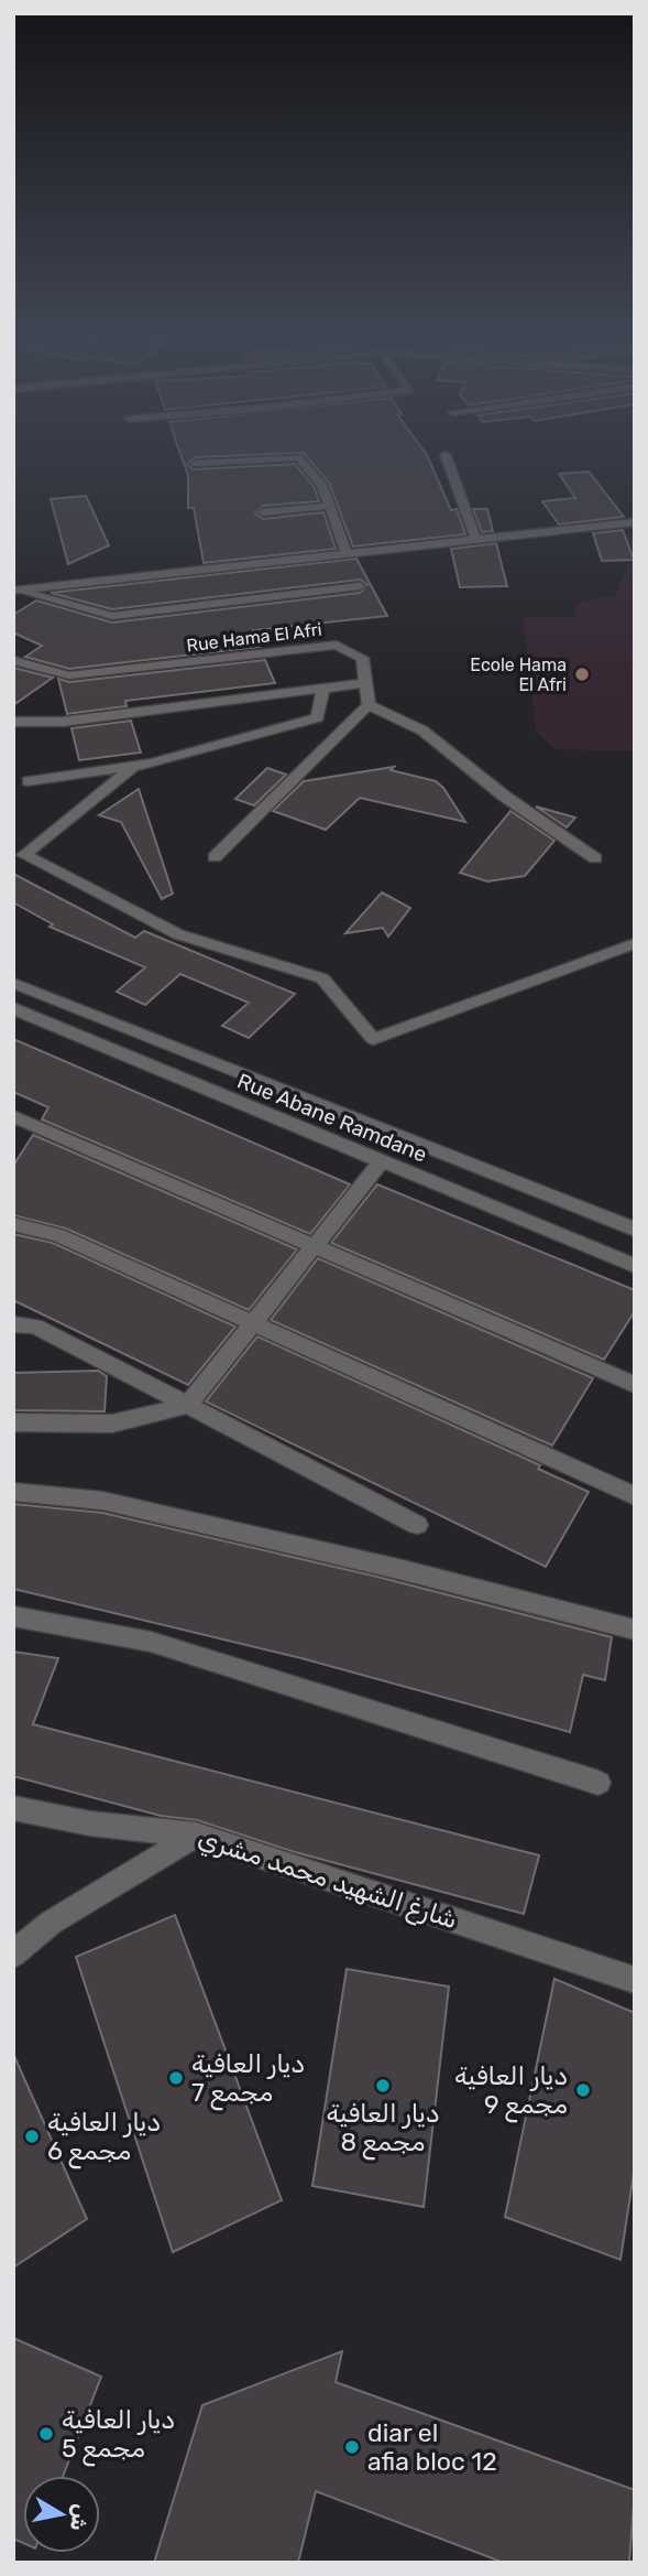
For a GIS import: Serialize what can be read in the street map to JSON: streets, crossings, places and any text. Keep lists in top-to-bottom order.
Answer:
{
  "streets": {
    "street": ["Rue Hama El Afri", "Rue Abane Ramdane", "شارغ الشهيد محمد مشري"]
  },
  "places": [
    "Ecole Hama El Afri",
    "ديار العافية مجمع 7",
    "ديار العافية مجمع 8",
    "ديار العافية مجمع 9",
    "ديار العافية مجمع 6",
    "ديار العافية مجمع 5",
    "diar el afia bloc 12"
  ],
  "north": "right"
}
